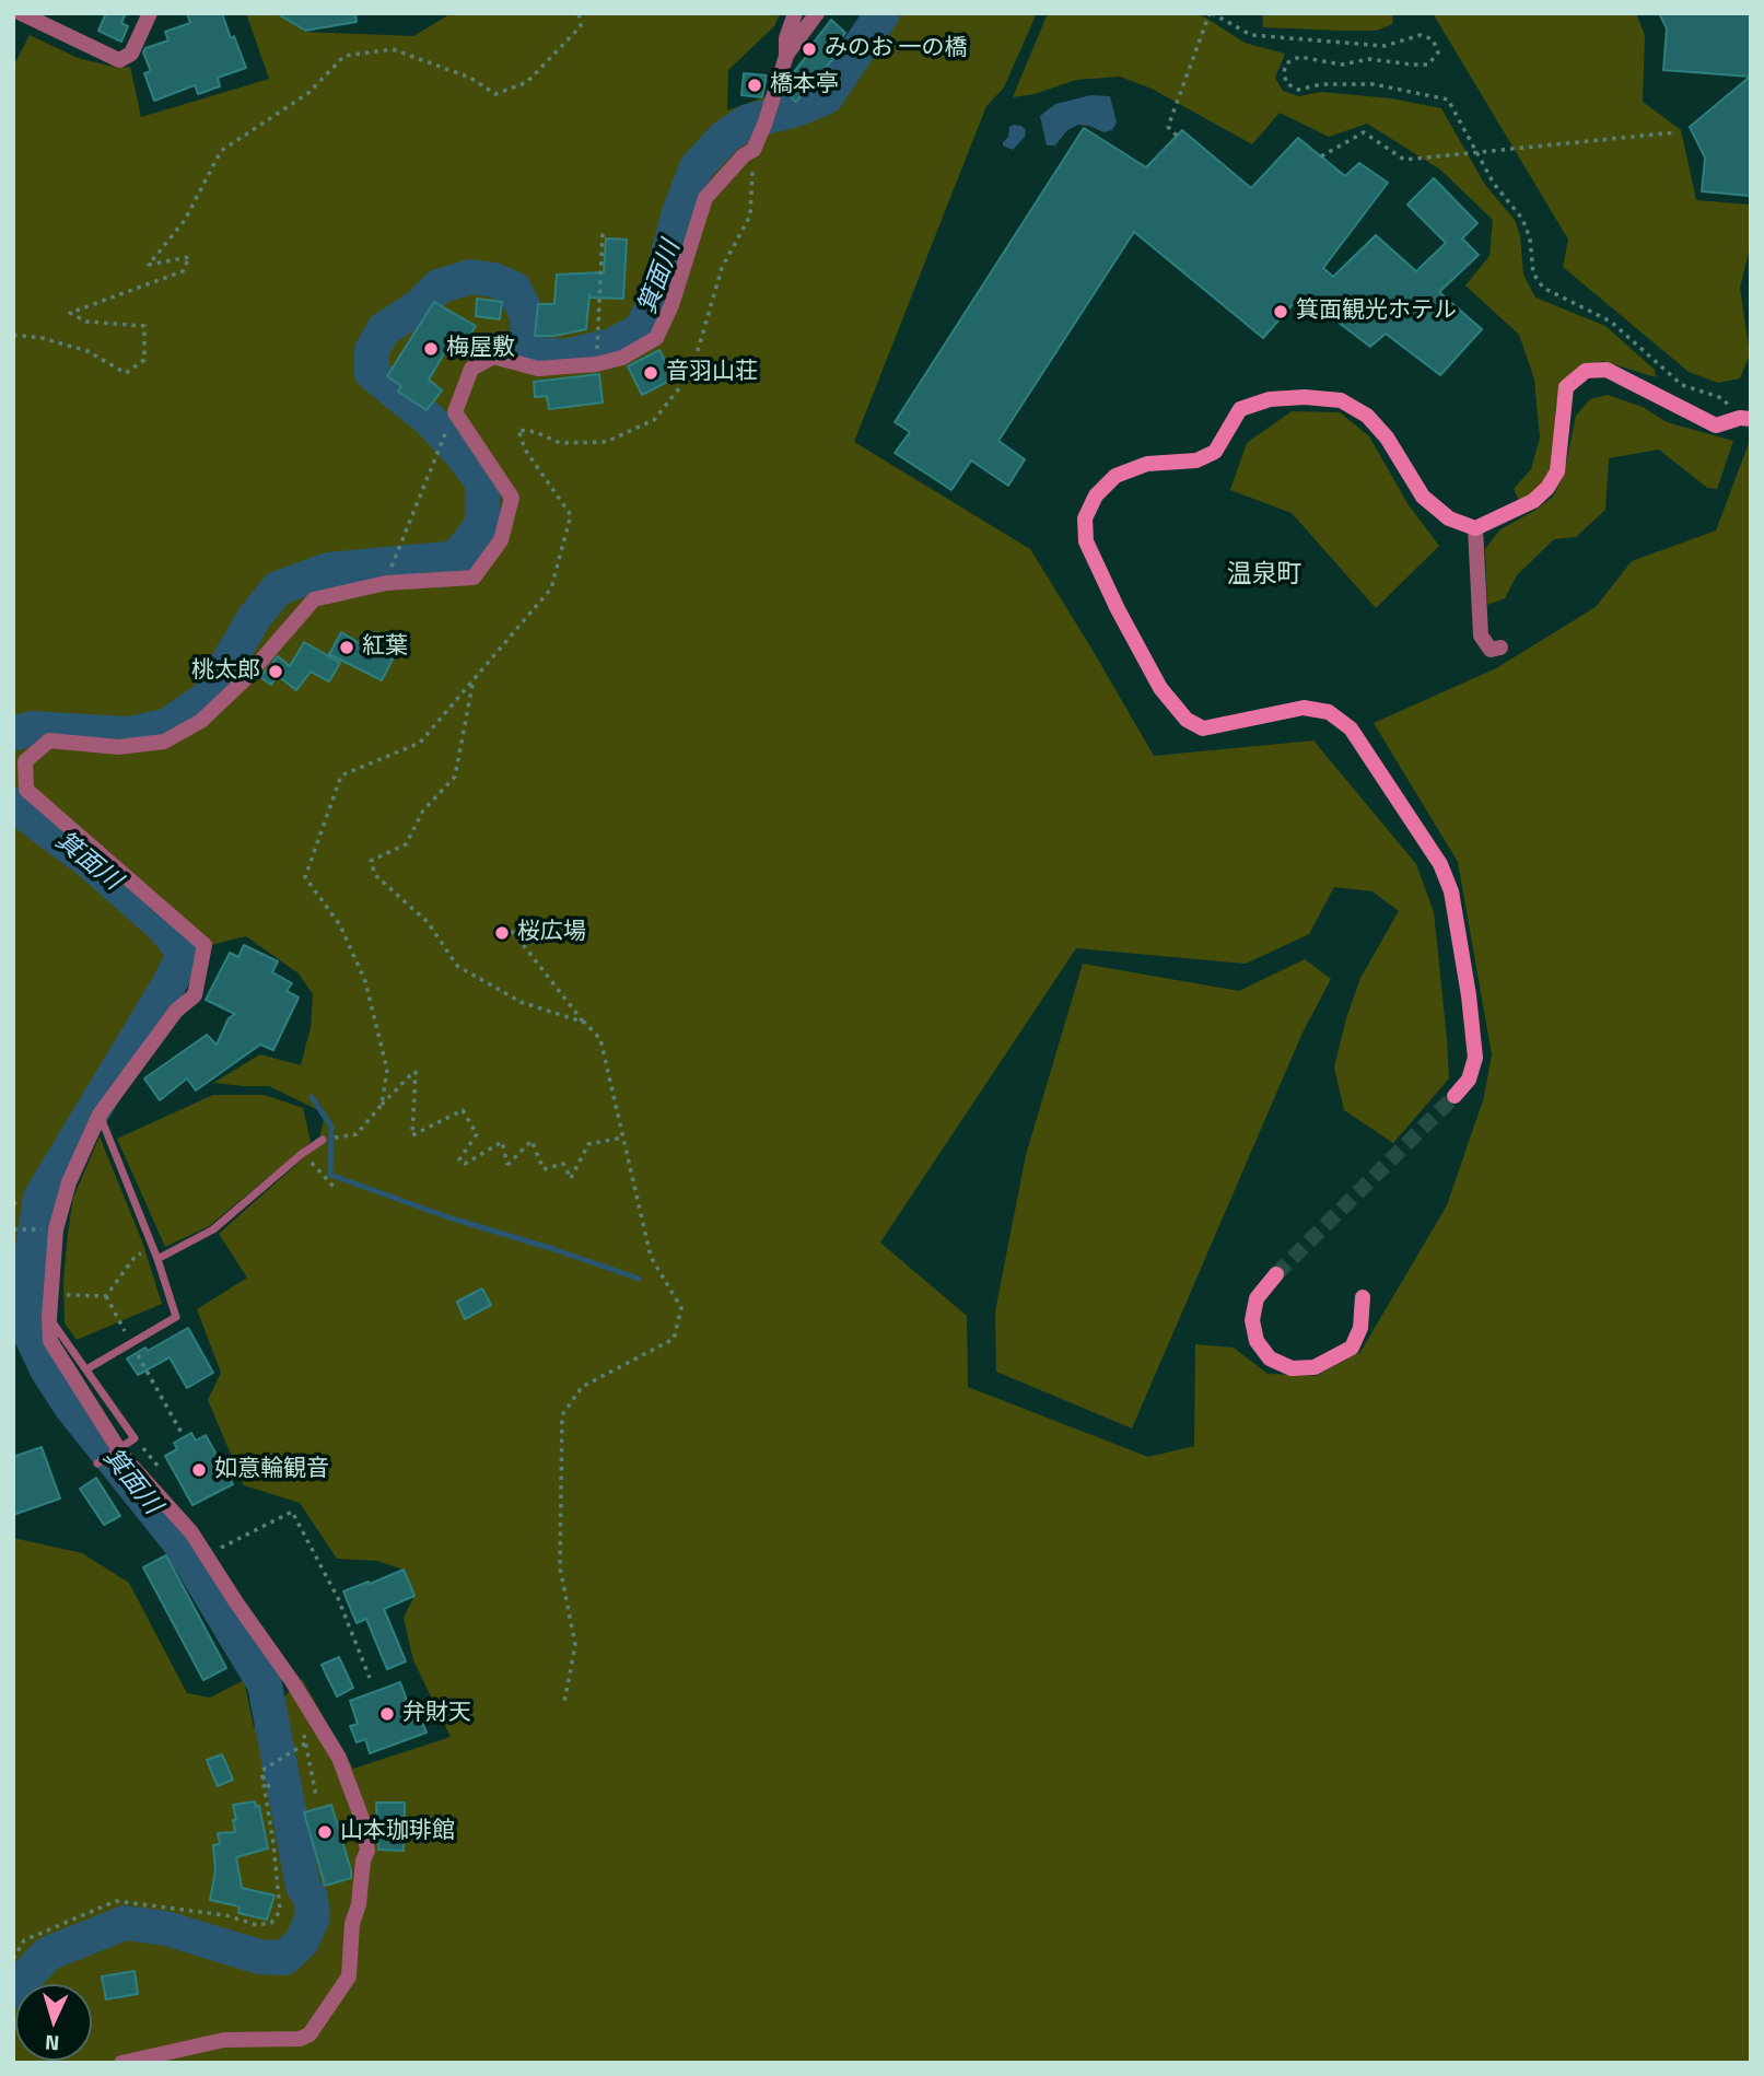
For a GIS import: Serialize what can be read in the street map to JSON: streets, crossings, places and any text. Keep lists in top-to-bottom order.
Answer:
{
  "districts": ["温泉町"],
  "water": ["箕面川"],
  "places": [
    "みのお 一の橋",
    "橋本亭",
    "箕面観光ホテル",
    "梅屋敷",
    "音羽山荘",
    "紅葉",
    "桃太郎",
    "桜広場",
    "如意輪観音",
    "弁財天",
    "山本珈琲館"
  ],
  "north": "bottom"
}
